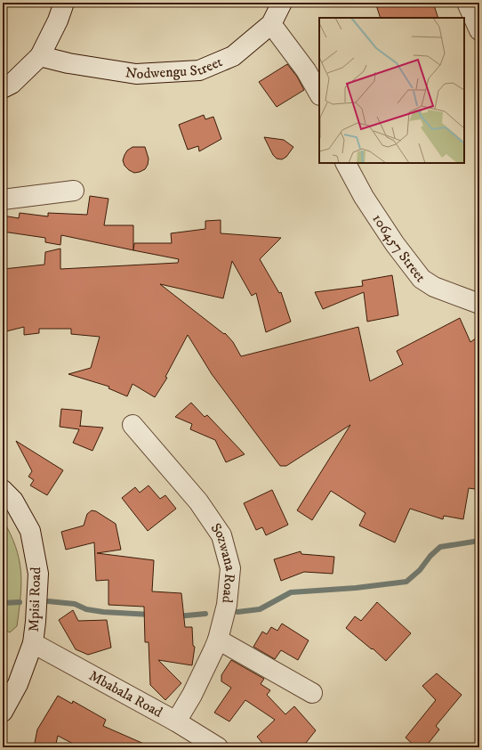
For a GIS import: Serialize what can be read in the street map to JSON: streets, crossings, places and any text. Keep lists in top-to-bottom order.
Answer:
{
  "streets": {
    "street": [
      "Nodwengu Street",
      "106457 Street",
      "Sozwana Road",
      "Mpisi Road",
      "Mbabala Road"
    ]
  },
  "crossings": [
    ["Sozwana Road", "Mbabala Road"],
    ["Mpisi Road", "Mbabala Road"]
  ]
}
